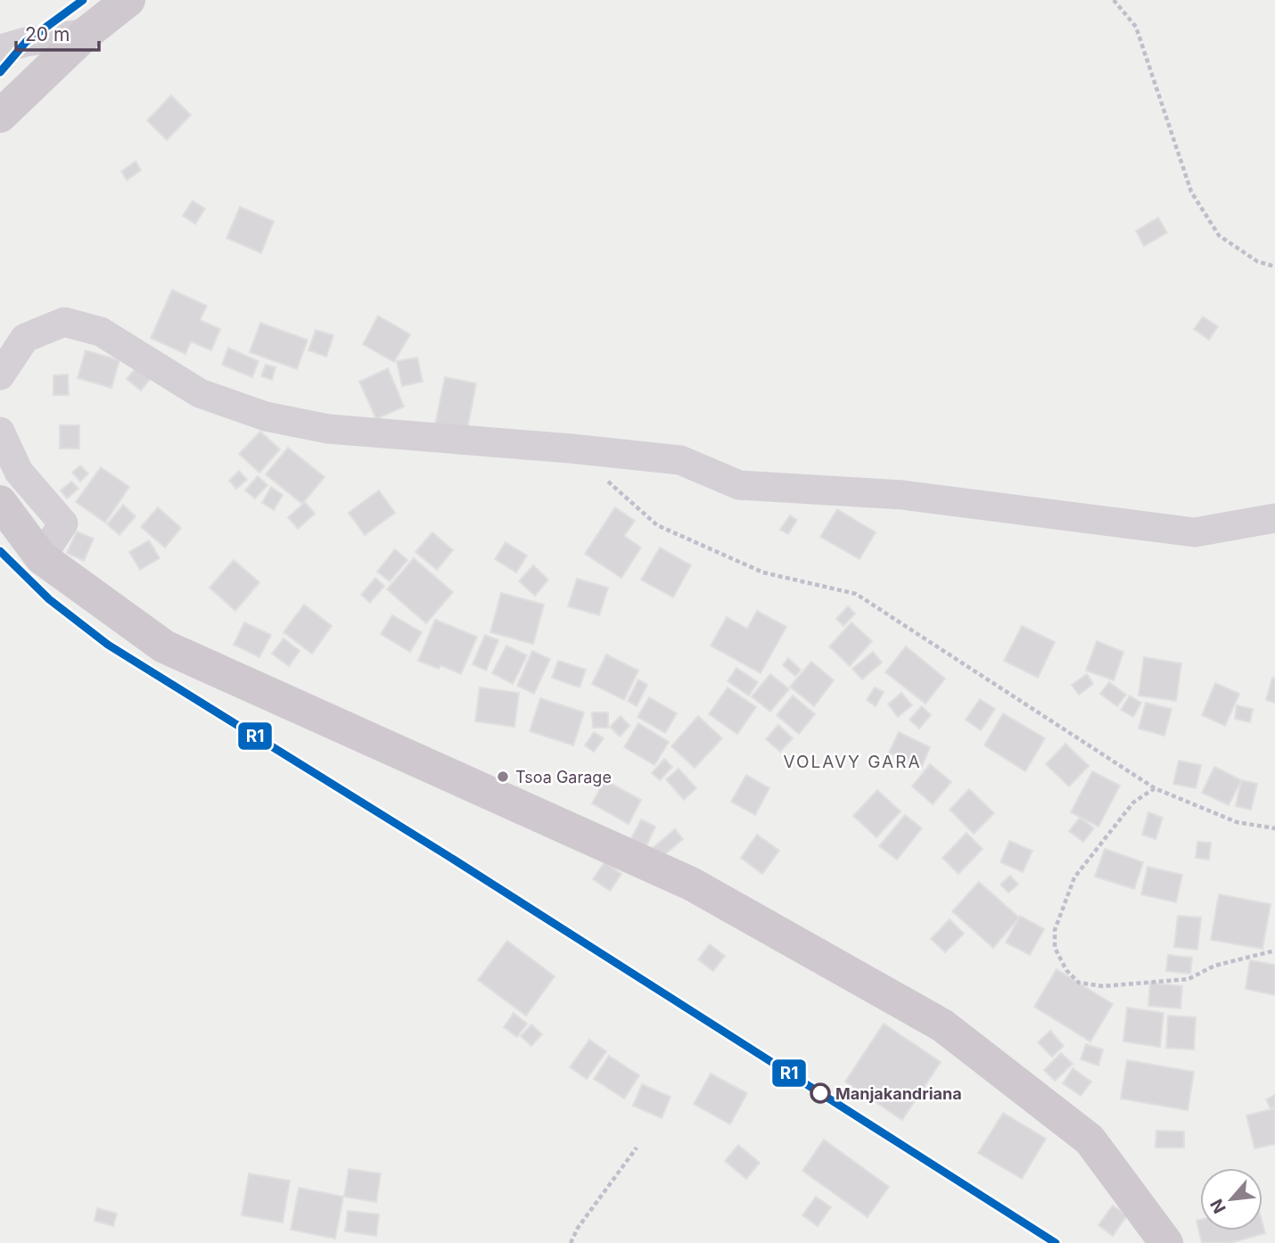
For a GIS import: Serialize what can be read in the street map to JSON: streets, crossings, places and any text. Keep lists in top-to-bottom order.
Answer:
{
  "districts": ["VOLAVY GARA"],
  "places": ["Tsoa Garage", "Manjakandriana"],
  "lines": ["transit line R1"],
  "scale_bar": "20 m",
  "north": "bottom left"
}
